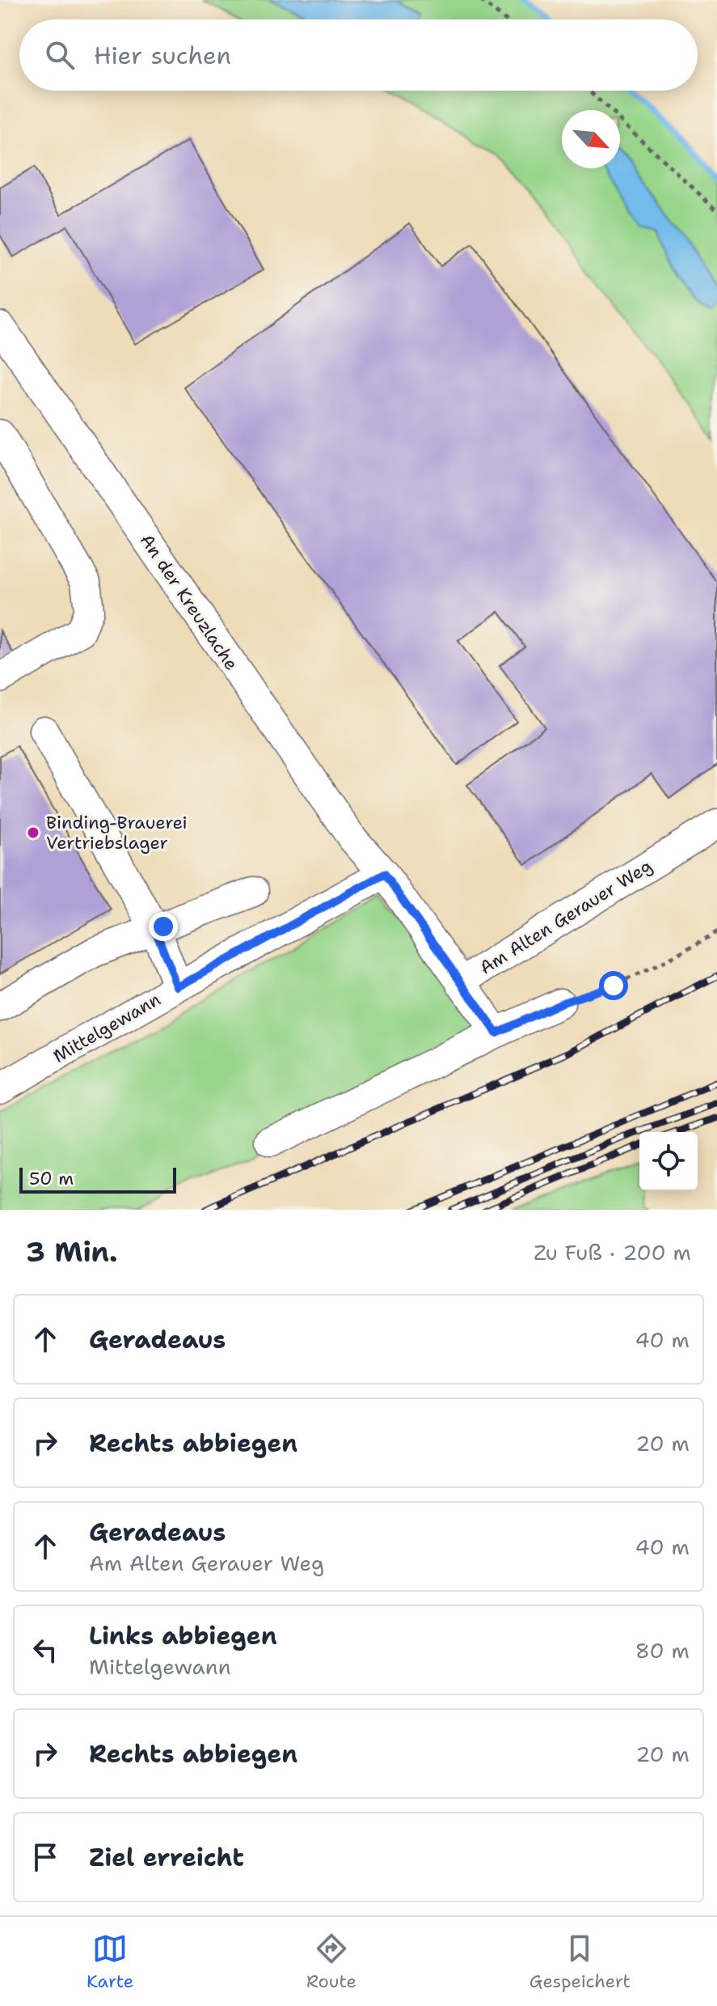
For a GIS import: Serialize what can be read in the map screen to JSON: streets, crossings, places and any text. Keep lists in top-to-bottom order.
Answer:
{
  "streets": {
    "street": ["An der Kreuzlache", "Am Alten Gerauer Weg", "Mittelgewann"]
  },
  "crossings": [
    ["An der Kreuzlache", "Am Alten Gerauer Weg"],
    ["An der Kreuzlache", "Mittelgewann"],
    ["Am Alten Gerauer Weg", "Mittelgewann"]
  ],
  "places": ["Binding-Brauerei Vertriebslager"],
  "scale_bar": "50 m",
  "north": "bottom right",
  "page": {
    "search": "Hier suchen",
    "scale": "50 m",
    "heading": ["3 Min.", "Zu Fuß · 200 m"],
    "list": [
      ["Geradeaus", "40 m"],
      ["Rechts abbiegen", "20 m"],
      ["Geradeaus", "Am Alten Gerauer Weg", "40 m"],
      ["Links abbiegen", "Mittelgewann", "80 m"],
      ["Rechts abbiegen", "20 m"],
      "Ziel erreicht"
    ],
    "nav": ["Karte", "Route", "Gespeichert"]
  }
}
